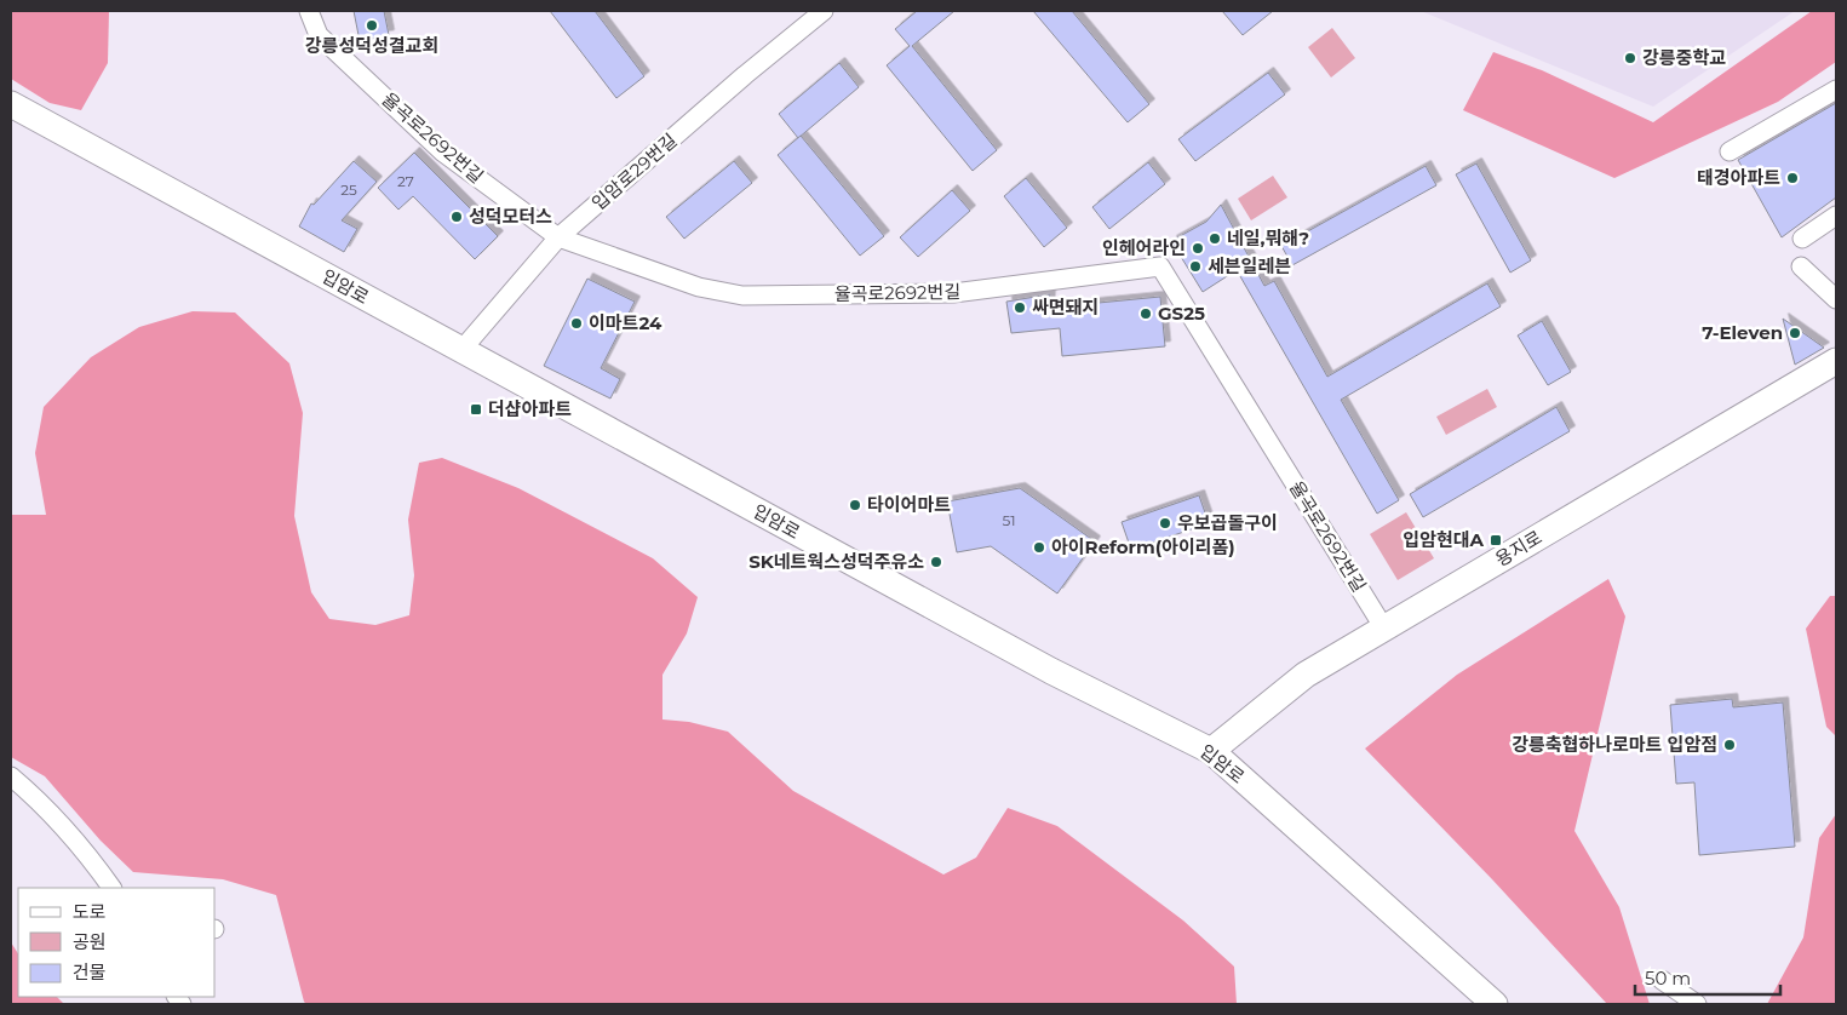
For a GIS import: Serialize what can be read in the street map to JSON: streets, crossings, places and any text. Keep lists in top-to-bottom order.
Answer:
{
  "streets": {
    "street": [
      "율곡로2692번길",
      "입암로29번길",
      "입암로",
      "용지로"
    ]
  },
  "crossings": [
    ["율곡로2692번길", "입암로29번길"],
    ["율곡로2692번길", "용지로"],
    ["입암로29번길", "입암로"],
    ["입암로", "용지로"]
  ],
  "places": {
    "other": [
      "강릉성덕성결교회",
      "강릉중학교",
      "태경아파트",
      "성덕모터스",
      "네일,뭐해?",
      "인헤어라인",
      "세븐일레븐",
      "싸면돼지",
      "GS25",
      "이마트24",
      "7-Eleven",
      "타이어마트",
      "우보곱돌구이",
      "아이Reform(아이리폼)",
      "SK네트웍스성덕주유소",
      "강릉축협하나로마트 입암점"
    ],
    "transit": ["더샵아파트", "입암현대A"]
  },
  "house_numbers": ["27", "25", "51"],
  "legend": ["도로", "공원", "건물"],
  "scale_bar": "50 m"
}
